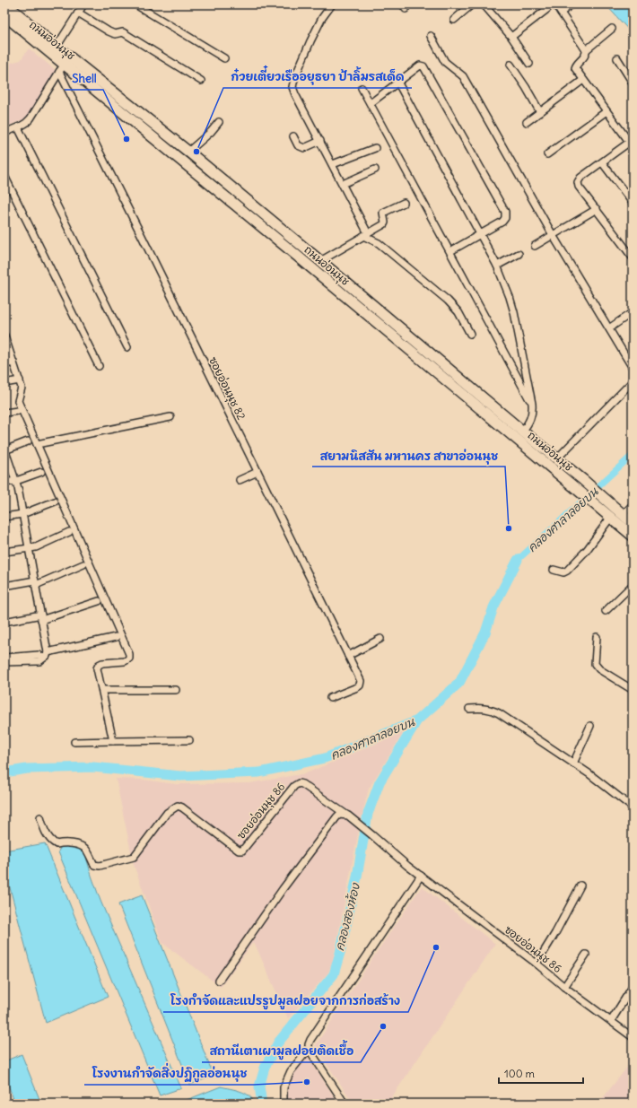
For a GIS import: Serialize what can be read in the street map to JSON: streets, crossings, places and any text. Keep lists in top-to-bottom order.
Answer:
{
  "streets": {
    "main road": ["ถนนอ่อนนุช"],
    "street": ["ซอยอ่อนนุช 82", "ซอยอ่อนนุช 86"]
  },
  "crossings": [
    ["ถนนอ่อนนุช", "ซอยอ่อนนุช 82"]
  ],
  "water": ["คลองศาลาลอยบน", "คลองสองห้อง"],
  "places": [
    "Shell",
    "ก๋วยเตี๋ยวเรืออยุธยา ป้าลิ้มรสเด็ด",
    "สยามนิสสัน มหานคร สาขาอ่อนนุช",
    "โรงกำจัดและแปรรูปมูลฝอยจากการก่อสร้าง",
    "สถานีเตาเผามูลฝอยติดเชื้อ",
    "โรงงานกำจัดสิ่งปฏิกูลอ่อนนุช"
  ],
  "scale_bar": "100 m"
}
